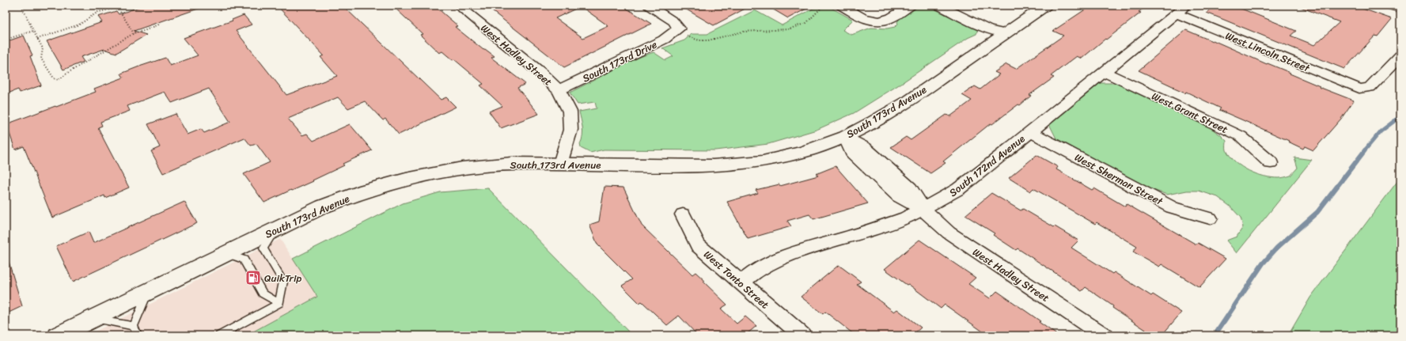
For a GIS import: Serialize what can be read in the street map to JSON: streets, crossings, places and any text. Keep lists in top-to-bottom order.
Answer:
{
  "streets": {
    "street": [
      "West Lincoln Street",
      "West Hadley Street",
      "South 173rd Drive",
      "South 173rd Avenue",
      "West Grant Street",
      "South 172nd Avenue",
      "West Sherman Street",
      "West Tonto Street"
    ]
  },
  "crossings": [
    ["West Lincoln Street", "South 172nd Avenue"],
    ["West Hadley Street", "South 173rd Drive"],
    ["West Hadley Street", "South 173rd Avenue"],
    ["West Hadley Street", "South 172nd Avenue"],
    ["West Grant Street", "South 172nd Avenue"],
    ["South 172nd Avenue", "West Sherman Street"],
    ["South 172nd Avenue", "West Tonto Street"]
  ],
  "places": {
    "fuel station": ["QuikTrip"]
  }
}
